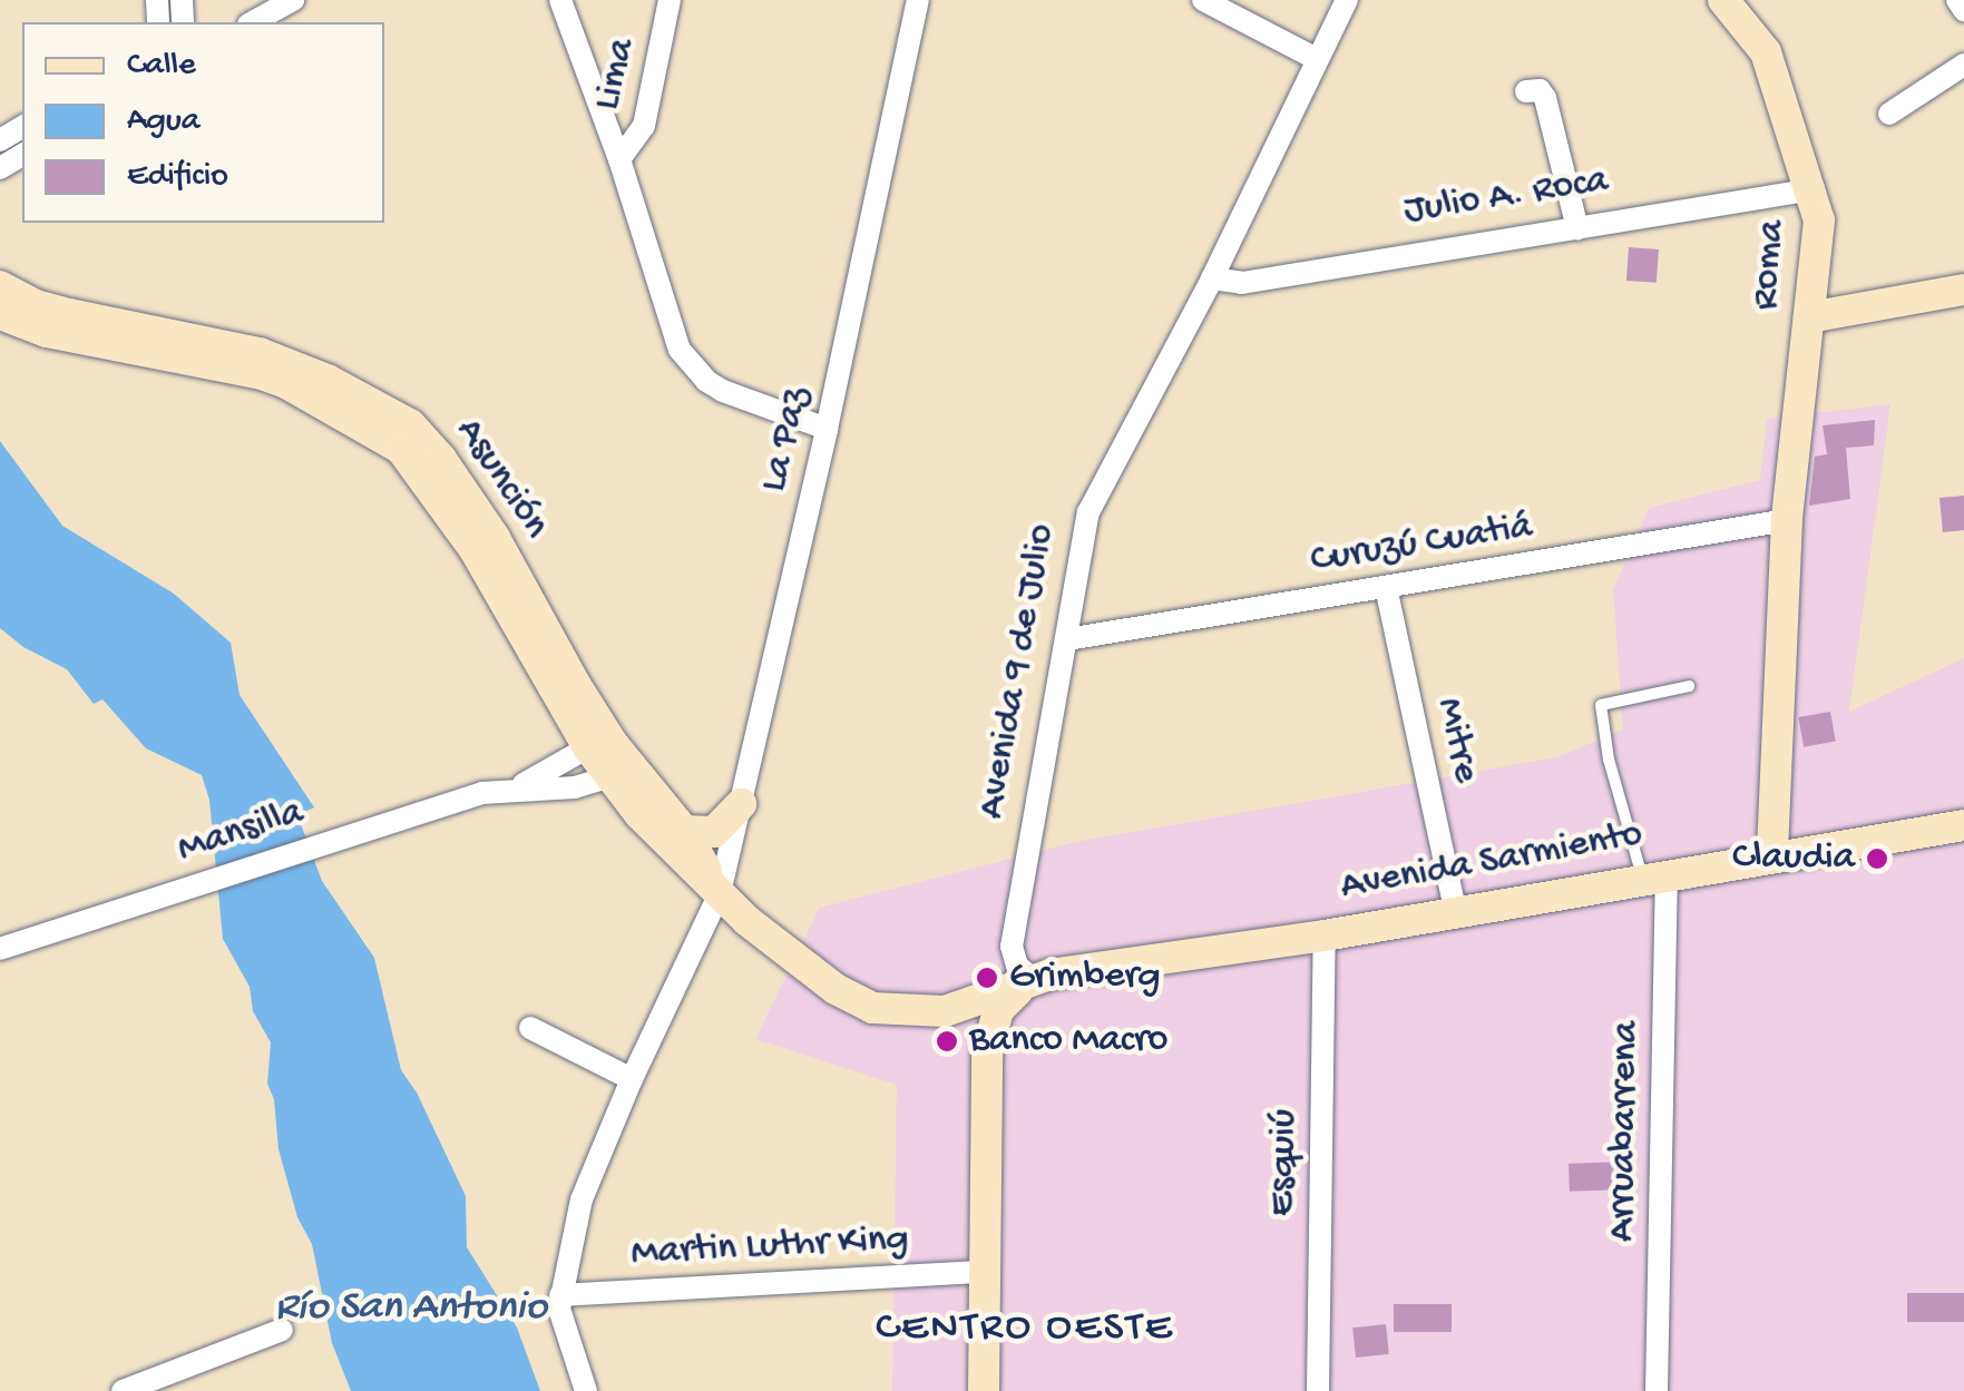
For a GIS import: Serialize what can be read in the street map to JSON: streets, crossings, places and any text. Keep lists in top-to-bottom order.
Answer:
{
  "streets": {
    "main road": ["Roma", "Asunción", "Avenida Sarmiento"],
    "street": [
      "Lima",
      "Julio A. Roca",
      "La Paz",
      "Curuzú Cuatiá",
      "Avenida 9 de Julio",
      "Mitre",
      "Mansilla",
      "Arruabarrena",
      "Esquiú",
      "Martin Luthr King"
    ]
  },
  "crossings": [
    ["Julio A. Roca", "Roma"],
    ["Julio A. Roca", "Avenida 9 de Julio"],
    ["Roma", "Curuzú Cuatiá"],
    ["Roma", "Avenida Sarmiento"],
    ["La Paz", "Asunción"],
    ["La Paz", "Martin Luthr King"],
    ["Asunción", "Avenida 9 de Julio"],
    ["Asunción", "Mansilla"],
    ["Asunción", "Avenida Sarmiento"],
    ["Curuzú Cuatiá", "Avenida 9 de Julio"],
    ["Curuzú Cuatiá", "Mitre"],
    ["Avenida 9 de Julio", "Avenida Sarmiento"],
    ["Mitre", "Avenida Sarmiento"],
    ["Avenida Sarmiento", "Arruabarrena"],
    ["Avenida Sarmiento", "Esquiú"]
  ],
  "districts": ["CENTRO OESTE"],
  "water": ["Río San Antonio"],
  "places": ["Claudia", "Grimberg", "Banco Macro"],
  "legend": ["Calle", "Agua", "Edificio"]
}
